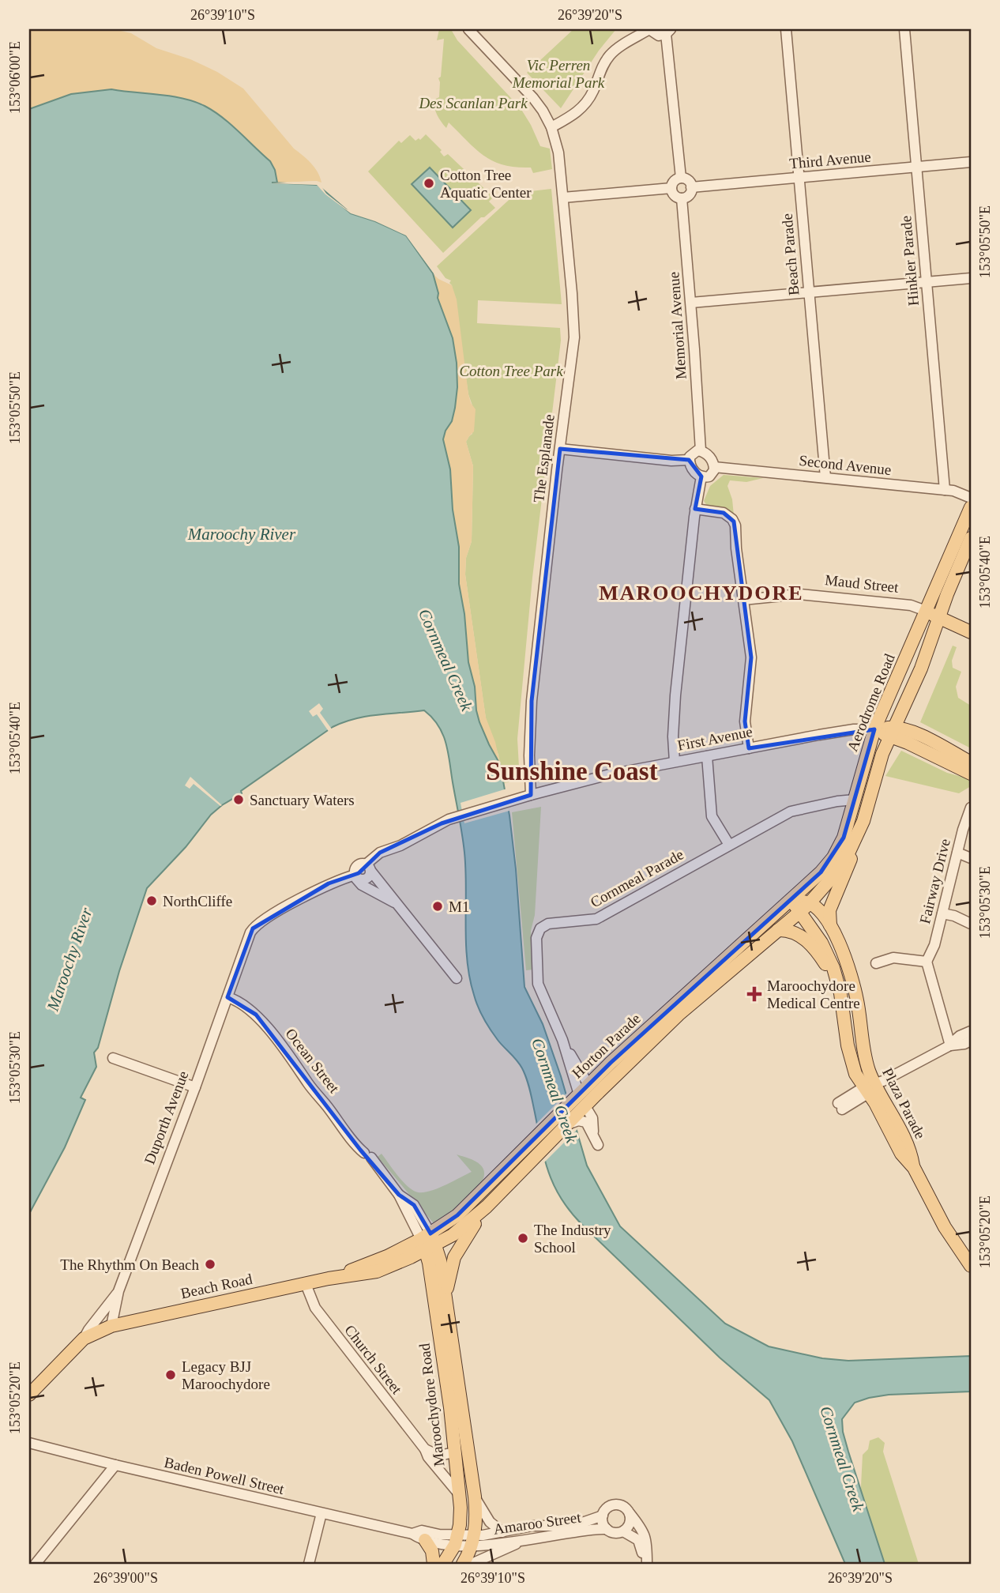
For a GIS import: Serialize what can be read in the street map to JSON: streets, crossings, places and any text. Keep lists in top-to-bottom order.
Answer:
{
  "streets": {
    "main road": [
      "Maud Street",
      "Aerodrome Road",
      "Horton Parade",
      "Plaza Parade",
      "Beach Road",
      "Maroochydore Road"
    ],
    "street": [
      "Third Avenue",
      "Beach Parade",
      "Hinkler Parade",
      "Memorial Avenue",
      "The Esplanade",
      "Second Avenue",
      "First Avenue",
      "Cornmeal Parade",
      "Fairway Drive",
      "Ocean Street",
      "Duporth Avenue",
      "Church Street",
      "Baden Powell Street",
      "Amaroo Street"
    ]
  },
  "crossings": [
    ["Third Avenue", "Beach Parade"],
    ["Third Avenue", "Hinkler Parade"],
    ["Third Avenue", "Memorial Avenue"],
    ["Beach Parade", "Second Avenue"],
    ["Hinkler Parade", "Second Avenue"],
    ["Memorial Avenue", "Second Avenue"],
    ["The Esplanade", "First Avenue"],
    ["Maud Street", "Aerodrome Road"],
    ["Aerodrome Road", "First Avenue"],
    ["Aerodrome Road", "Cornmeal Parade"],
    ["Aerodrome Road", "Horton Parade"],
    ["Aerodrome Road", "Plaza Parade"],
    ["Cornmeal Parade", "Horton Parade"],
    ["Horton Parade", "Ocean Street"],
    ["Horton Parade", "Plaza Parade"],
    ["Horton Parade", "Beach Road"],
    ["Horton Parade", "Maroochydore Road"],
    ["Ocean Street", "Duporth Avenue"],
    ["Ocean Street", "Beach Road"],
    ["Ocean Street", "Maroochydore Road"],
    ["Duporth Avenue", "Beach Road"],
    ["Beach Road", "Church Street"],
    ["Beach Road", "Maroochydore Road"],
    ["Church Street", "Maroochydore Road"],
    ["Maroochydore Road", "Baden Powell Street"],
    ["Maroochydore Road", "Amaroo Street"],
    ["Baden Powell Street", "Amaroo Street"]
  ],
  "districts": ["MAROOCHYDORE", "Sunshine Coast"],
  "water": ["Maroochy River", "Cornmeal Creek"],
  "parks": ["Vic Perren Memorial Park", "Des Scanlan Park", "Cotton Tree Park"],
  "places": {
    "other": [
      "Cotton Tree Aquatic Center",
      "Sanctuary Waters",
      "NorthCliffe",
      "M1",
      "The Industry School",
      "The Rhythm On Beach",
      "Legacy BJJ Maroochydore"
    ],
    "health": ["Maroochydore Medical Centre"]
  },
  "coordinates": [
    "26°39'10\"S",
    "26°39'20\"S",
    "153°06'00\"E",
    "153°05'50\"E",
    "153°05'40\"E",
    "153°05'30\"E",
    "153°05'20\"E",
    "26°39'00\"S"
  ]
}
